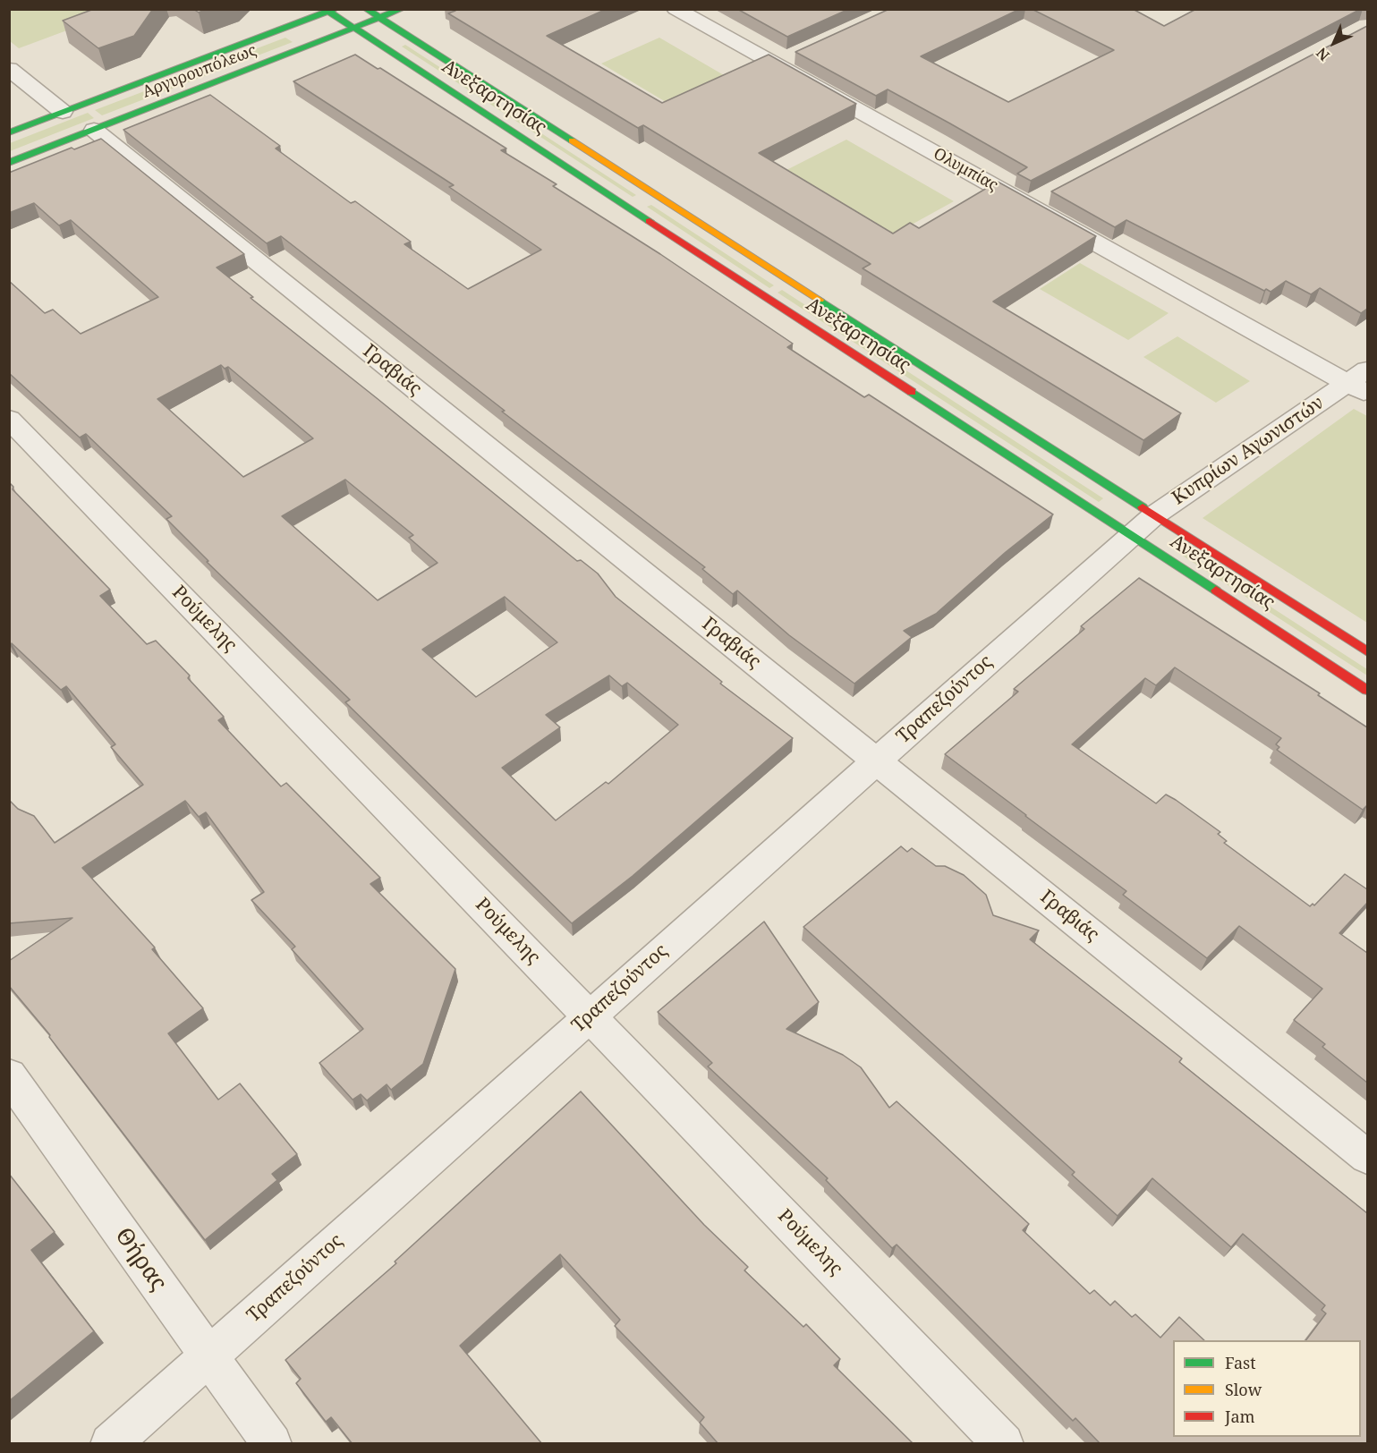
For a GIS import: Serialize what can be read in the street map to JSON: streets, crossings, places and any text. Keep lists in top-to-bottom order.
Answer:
{
  "streets": {
    "main road": ["Αργυρουπόλεως", "Ανεξαρτησίας"],
    "street": [
      "Ολυμπίας",
      "Γραβιάς",
      "Κυπρίων Αγωνιστών",
      "Ρούμελης",
      "Τραπεζούντος",
      "Θήρας"
    ]
  },
  "crossings": [
    ["Αργυρουπόλεως", "Ανεξαρτησίας"],
    ["Αργυρουπόλεως", "Γραβιάς"],
    ["Ανεξαρτησίας", "Κυπρίων Αγωνιστών"],
    ["Ανεξαρτησίας", "Τραπεζούντος"],
    ["Ολυμπίας", "Κυπρίων Αγωνιστών"],
    ["Γραβιάς", "Τραπεζούντος"],
    ["Κυπρίων Αγωνιστών", "Τραπεζούντος"],
    ["Ρούμελης", "Τραπεζούντος"],
    ["Τραπεζούντος", "Θήρας"]
  ],
  "legend": ["Fast", "Slow", "Jam"],
  "north": "bottom left"
}
